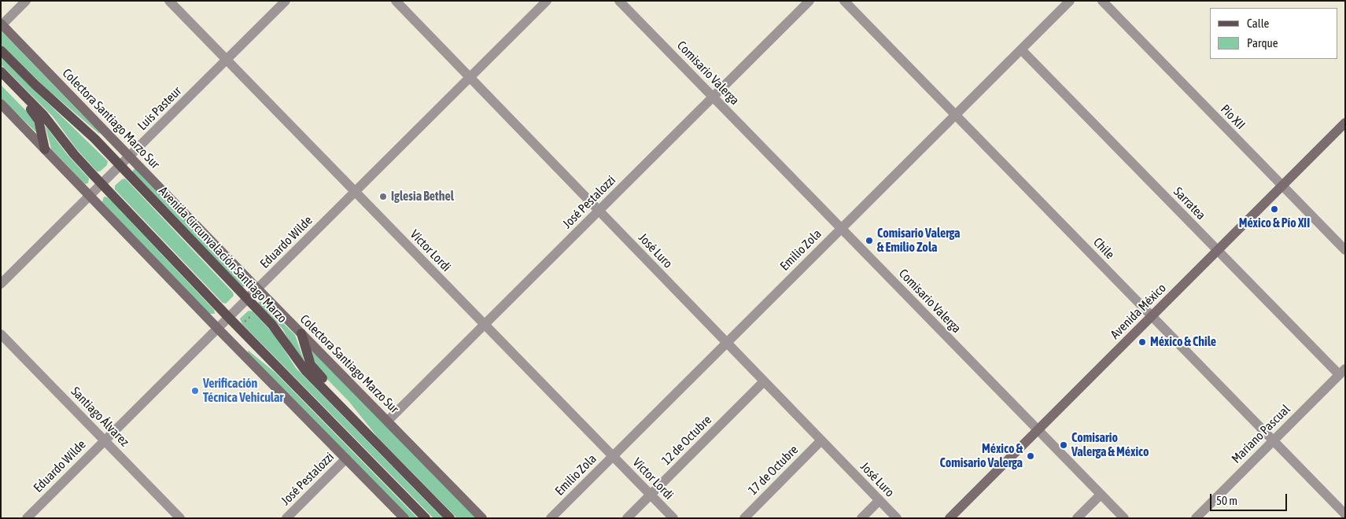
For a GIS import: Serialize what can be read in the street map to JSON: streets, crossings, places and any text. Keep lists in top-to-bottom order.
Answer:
{
  "streets": {
    "main road": ["Avenida Circunvalación Santiago Marzo"],
    "street": [
      "Comisario Valerga",
      "Luis Pasteur",
      "Pío XII",
      "Colectora Santiago Marzo Sur",
      "José Pestalozzi",
      "Sarratea",
      "Eduardo Wilde",
      "Chile",
      "Emilio Zola",
      "Víctor Lordi",
      "José Luro",
      "Avenida México",
      "Santiago Álvarez",
      "Mariano Pascual",
      "12 de Octubre",
      "17 de Octubre"
    ]
  },
  "crossings": [
    ["Comisario Valerga", "José Pestalozzi"],
    ["Comisario Valerga", "Emilio Zola"],
    ["Comisario Valerga", "Avenida México"],
    ["Luis Pasteur", "Colectora Santiago Marzo Sur"],
    ["Luis Pasteur", "Víctor Lordi"],
    ["Luis Pasteur", "Avenida Circunvalación Santiago Marzo"],
    ["Pío XII", "Avenida México"],
    ["Colectora Santiago Marzo Sur", "José Pestalozzi"],
    ["Colectora Santiago Marzo Sur", "Eduardo Wilde"],
    ["José Pestalozzi", "Víctor Lordi"],
    ["José Pestalozzi", "José Luro"],
    ["Sarratea", "Emilio Zola"],
    ["Sarratea", "Avenida México"],
    ["Sarratea", "Mariano Pascual"],
    ["Eduardo Wilde", "Víctor Lordi"],
    ["Eduardo Wilde", "José Luro"],
    ["Eduardo Wilde", "Avenida Circunvalación Santiago Marzo"],
    ["Eduardo Wilde", "Santiago Álvarez"],
    ["Chile", "Emilio Zola"],
    ["Chile", "Avenida México"],
    ["Chile", "Mariano Pascual"],
    ["Emilio Zola", "Víctor Lordi"],
    ["Emilio Zola", "José Luro"],
    ["Víctor Lordi", "12 de Octubre"],
    ["José Luro", "12 de Octubre"],
    ["José Luro", "17 de Octubre"]
  ],
  "places": [
    "Iglesia Bethel",
    "México & Pío XII",
    "Comisario Valerga & Emilio Zola",
    "México & Chile",
    "Verificación Técnica Vehicular",
    "Comisario Valerga & México",
    "México & Comisario Valerga"
  ],
  "legend": ["Calle", "Parque"],
  "scale_bar": "50 m"
}
